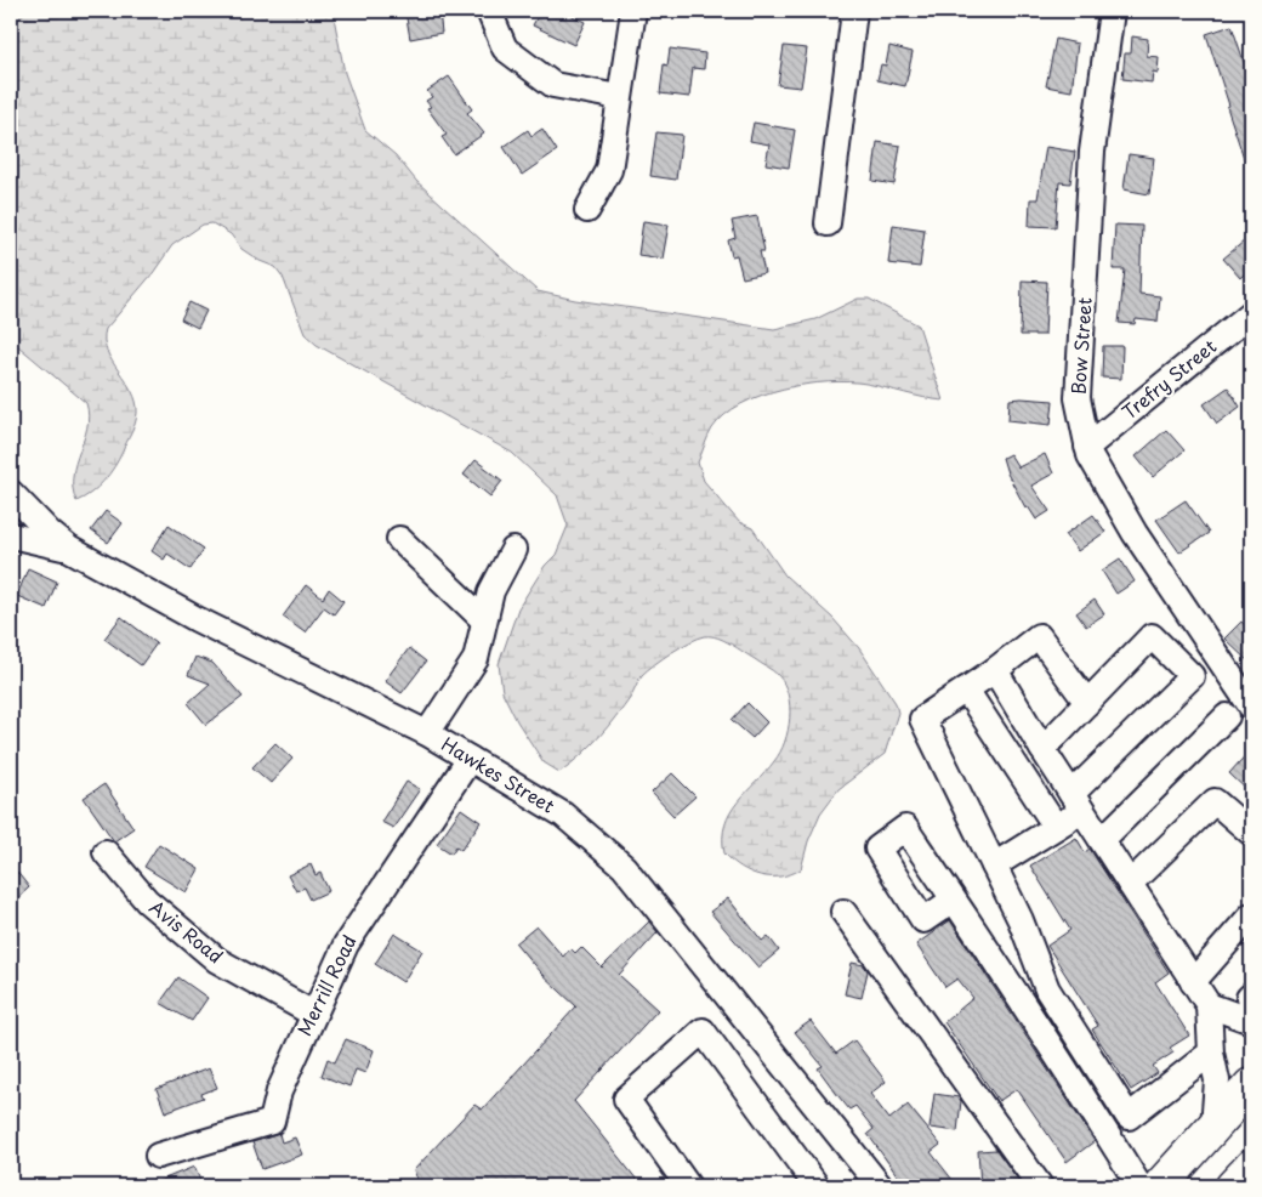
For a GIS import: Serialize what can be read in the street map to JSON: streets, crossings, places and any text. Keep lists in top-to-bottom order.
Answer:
{
  "streets": {
    "street": [
      "Bow Street",
      "Trefry Street",
      "Hawkes Street",
      "Avis Road",
      "Merrill Road"
    ]
  },
  "crossings": [
    ["Bow Street", "Trefry Street"],
    ["Hawkes Street", "Merrill Road"],
    ["Avis Road", "Merrill Road"]
  ]
}
